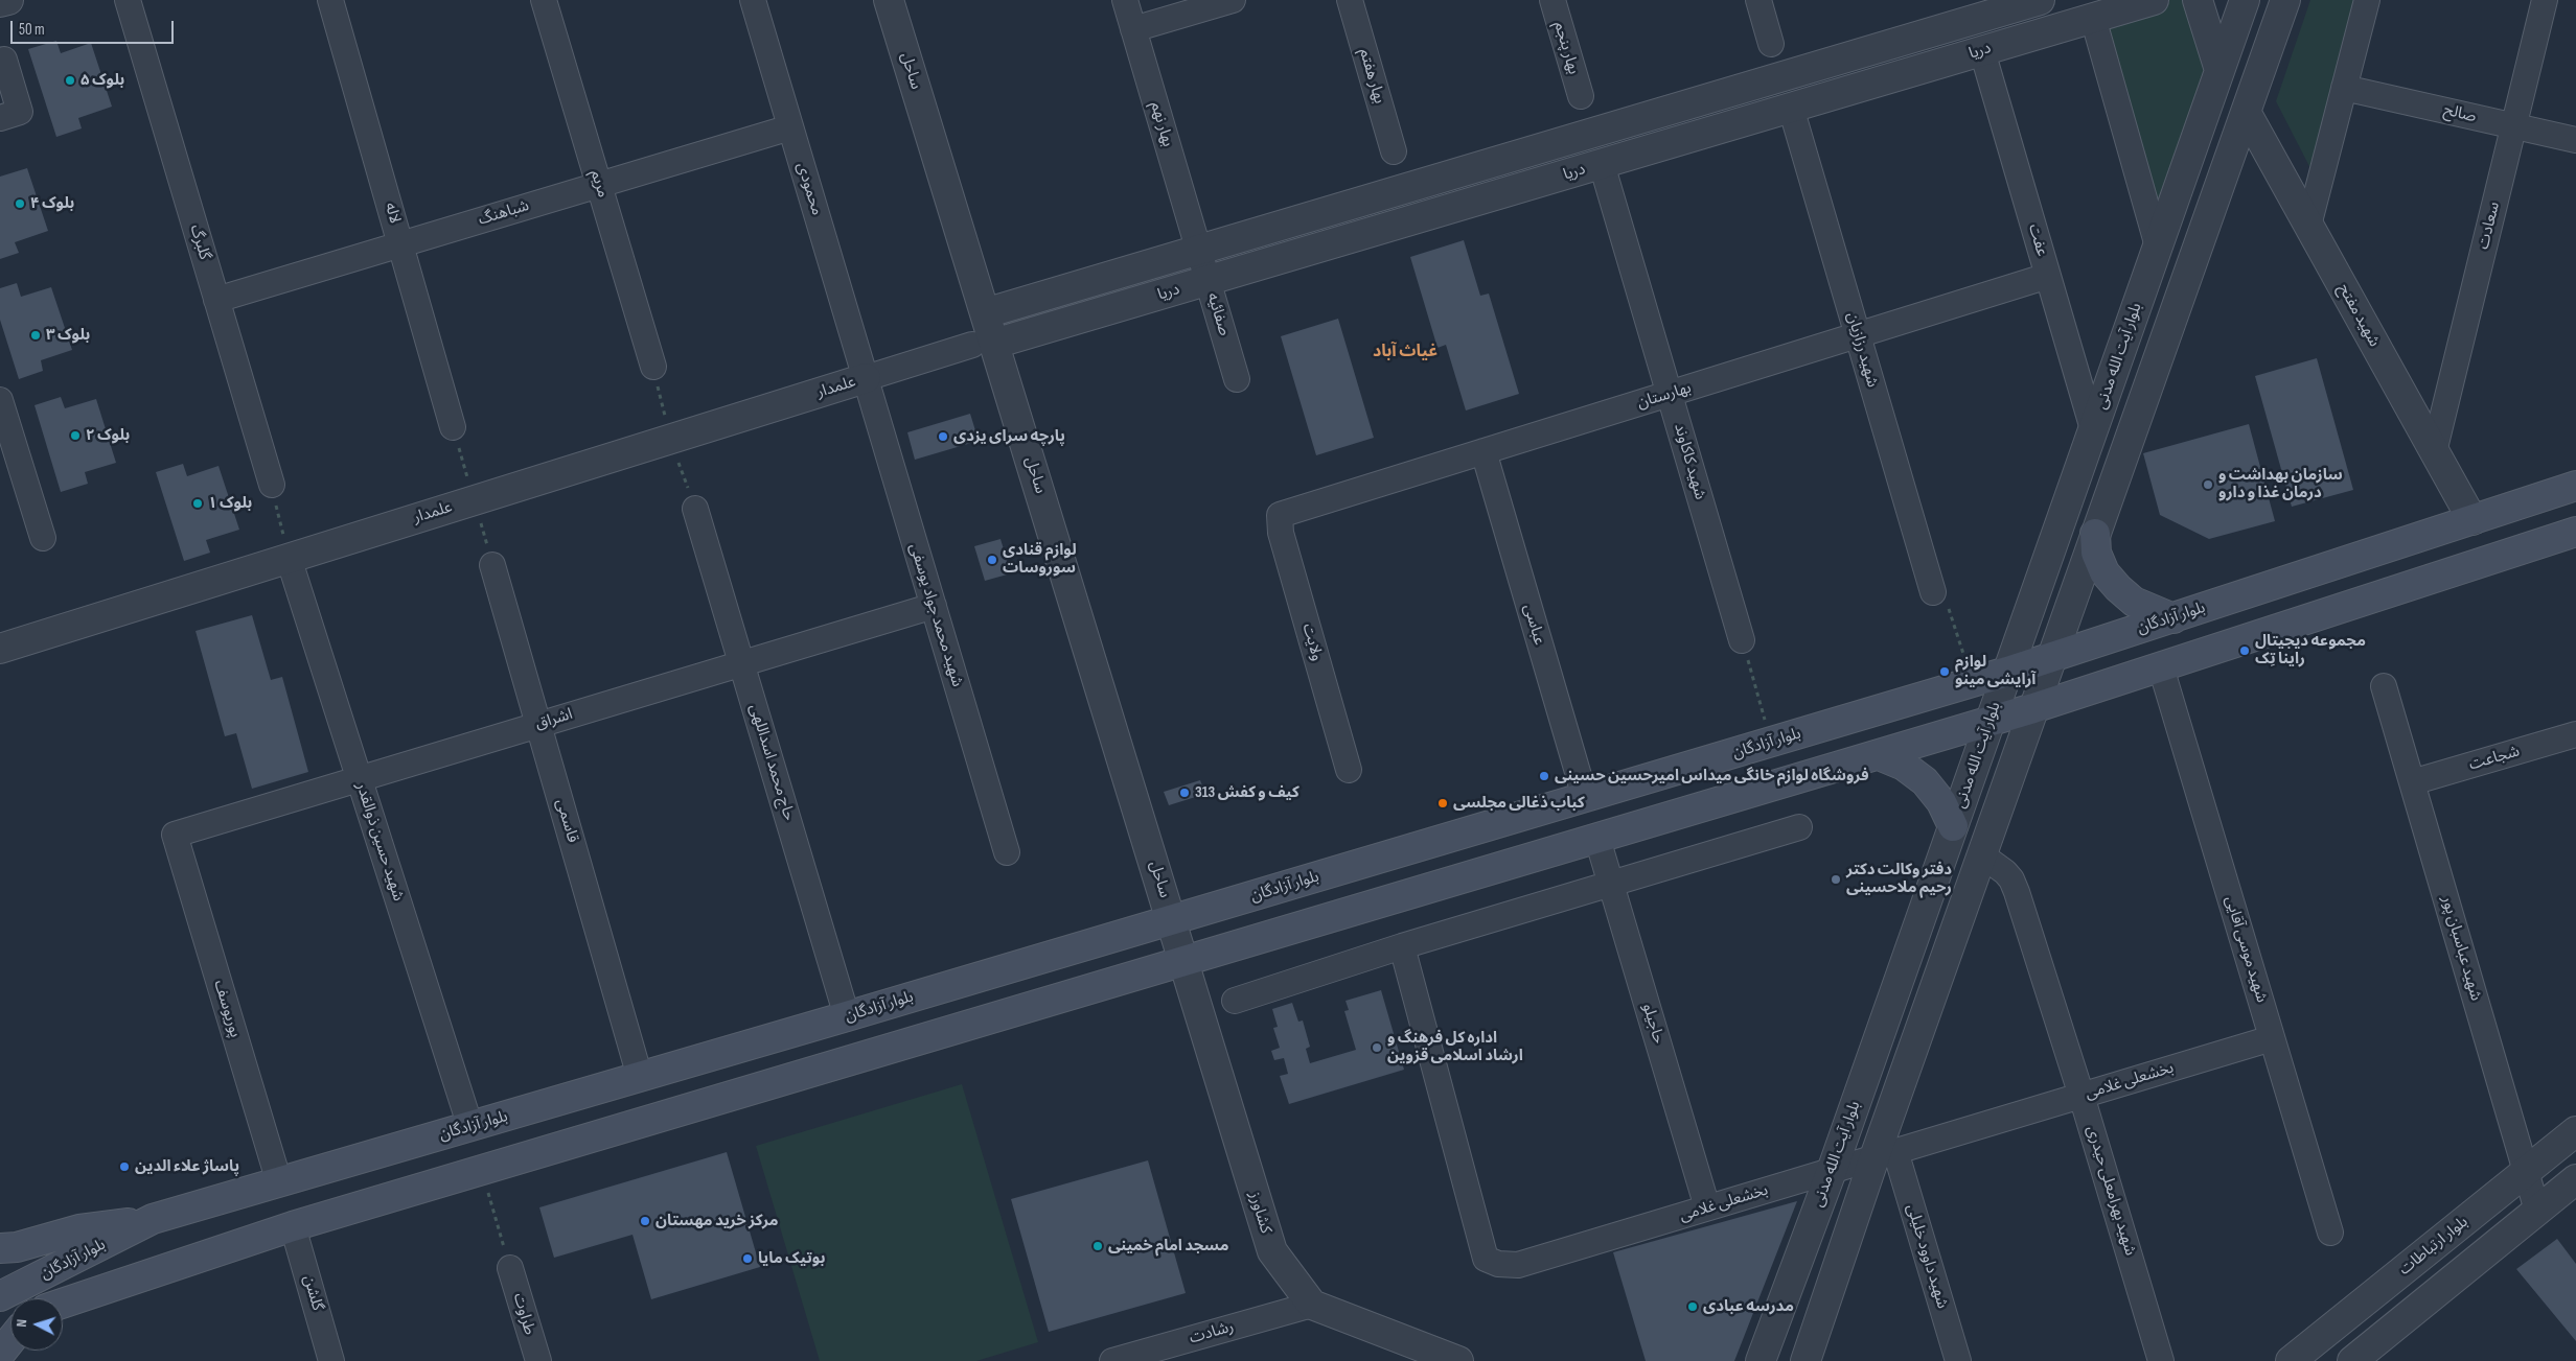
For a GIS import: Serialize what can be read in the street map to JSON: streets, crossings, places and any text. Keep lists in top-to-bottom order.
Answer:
{
  "streets": {
    "main road": ["بلوار آزادگان"],
    "street": [
      "بهار پنجم",
      "دریا",
      "ساحل",
      "بهار هفتم",
      "صالح",
      "بهار نهم",
      "مریم",
      "محمودی",
      "لاله",
      "شباهنگ",
      "سعادت",
      "عفت",
      "گلبرگ",
      "صفائیه",
      "شهید مفتح",
      "شهید رزازیان",
      "بلوار آیت الله مدنی",
      "علمدار",
      "بهارستان",
      "شهید کاکاوند",
      "شهید محمد جواد یوسفی",
      "عباسی",
      "ولایت",
      "اشراق",
      "شجاعت",
      "حاج محمد اسداللهی",
      "قاسمی",
      "شهید حسین ذوالقدر",
      "شهید عباسبان پور",
      "شهید موسی آقایی",
      "پوریوسف",
      "حاجیلو",
      "بخشعلی غلامی",
      "شهید بهرامعلی حیدری",
      "کشاورز",
      "بلوار ارتباطات",
      "شهید داوود خلیلی",
      "گلشن",
      "طراوت",
      "رشادت"
    ]
  },
  "crossings": [
    ["دریا", "ساحل"],
    ["دریا", "بهار نهم"],
    ["دریا", "عفت"],
    ["دریا", "صفائیه"],
    ["دریا", "شهید رزازیان"],
    ["دریا", "شهید کاکاوند"],
    ["ساحل", "بلوار آزادگان"],
    ["ساحل", "کشاورز"],
    ["صالح", "سعادت"],
    ["بهار نهم", "صفائیه"],
    ["مریم", "شباهنگ"],
    ["محمودی", "شباهنگ"],
    ["محمودی", "علمدار"],
    ["محمودی", "شهید محمد جواد یوسفی"],
    ["لاله", "شباهنگ"],
    ["شباهنگ", "گلبرگ"],
    ["سعادت", "شهید مفتح"],
    ["عفت", "بلوار آیت الله مدنی"],
    ["عفت", "بهارستان"],
    ["شهید مفتح", "بلوار آزادگان"],
    ["شهید رزازیان", "بهارستان"],
    ["بلوار آیت الله مدنی", "بلوار آزادگان"],
    ["بلوار آیت الله مدنی", "بخشعلی غلامی"],
    ["علمدار", "شهید محمد جواد یوسفی"],
    ["علمدار", "شهید حسین ذوالقدر"],
    ["بهارستان", "شهید کاکاوند"],
    ["بهارستان", "عباسی"],
    ["بهارستان", "ولایت"],
    ["شهید محمد جواد یوسفی", "اشراق"],
    ["بلوار آزادگان", "عباسی"],
    ["بلوار آزادگان", "حاج محمد اسداللهی"],
    ["بلوار آزادگان", "قاسمی"],
    ["بلوار آزادگان", "شهید حسین ذوالقدر"],
    ["بلوار آزادگان", "شهید موسی آقایی"],
    ["بلوار آزادگان", "پوریوسف"],
    ["بلوار آزادگان", "حاجیلو"],
    ["بلوار آزادگان", "کشاورز"],
    ["بلوار آزادگان", "گلشن"],
    ["اشراق", "حاج محمد اسداللهی"],
    ["اشراق", "قاسمی"],
    ["اشراق", "شهید حسین ذوالقدر"],
    ["اشراق", "پوریوسف"],
    ["شجاعت", "شهید عباسبان پور"],
    ["شهید عباسبان پور", "بلوار ارتباطات"],
    ["شهید موسی آقایی", "بخشعلی غلامی"],
    ["حاجیلو", "بخشعلی غلامی"],
    ["بخشعلی غلامی", "شهید بهرامعلی حیدری"],
    ["بخشعلی غلامی", "شهید داوود خلیلی"],
    ["کشاورز", "رشادت"]
  ],
  "districts": ["غیاث آباد"],
  "places": [
    "بلوک ۵",
    "بلوک ۴",
    "بلوک ۳",
    "بلوک ۲",
    "پارچه سرای یزدی",
    "سازمان بهداشت و درمان غذا و دارو",
    "بلوک ۱",
    "لوازم قنادی سوروسات",
    "مجموعه دیجیتال راینا تِک",
    "لوازم آرایشی مینو",
    "فروشگاه لوازم خانگی میداس امیرحسین حسینی",
    "کیف و کفش 313",
    "کباب ذغالی مجلسی",
    "دفتر وکالت دکتر رحیم ملاحسینی",
    "اداره کل فرهنگ و ارشاد اسلامی قزوین",
    "پاساژ علاء الدین",
    "مرکز خرید مهستان",
    "مسجد امام خمینی",
    "بوتیک مایا",
    "مدرسه عبادی"
  ],
  "scale_bar": "50 m",
  "north": "left"
}
